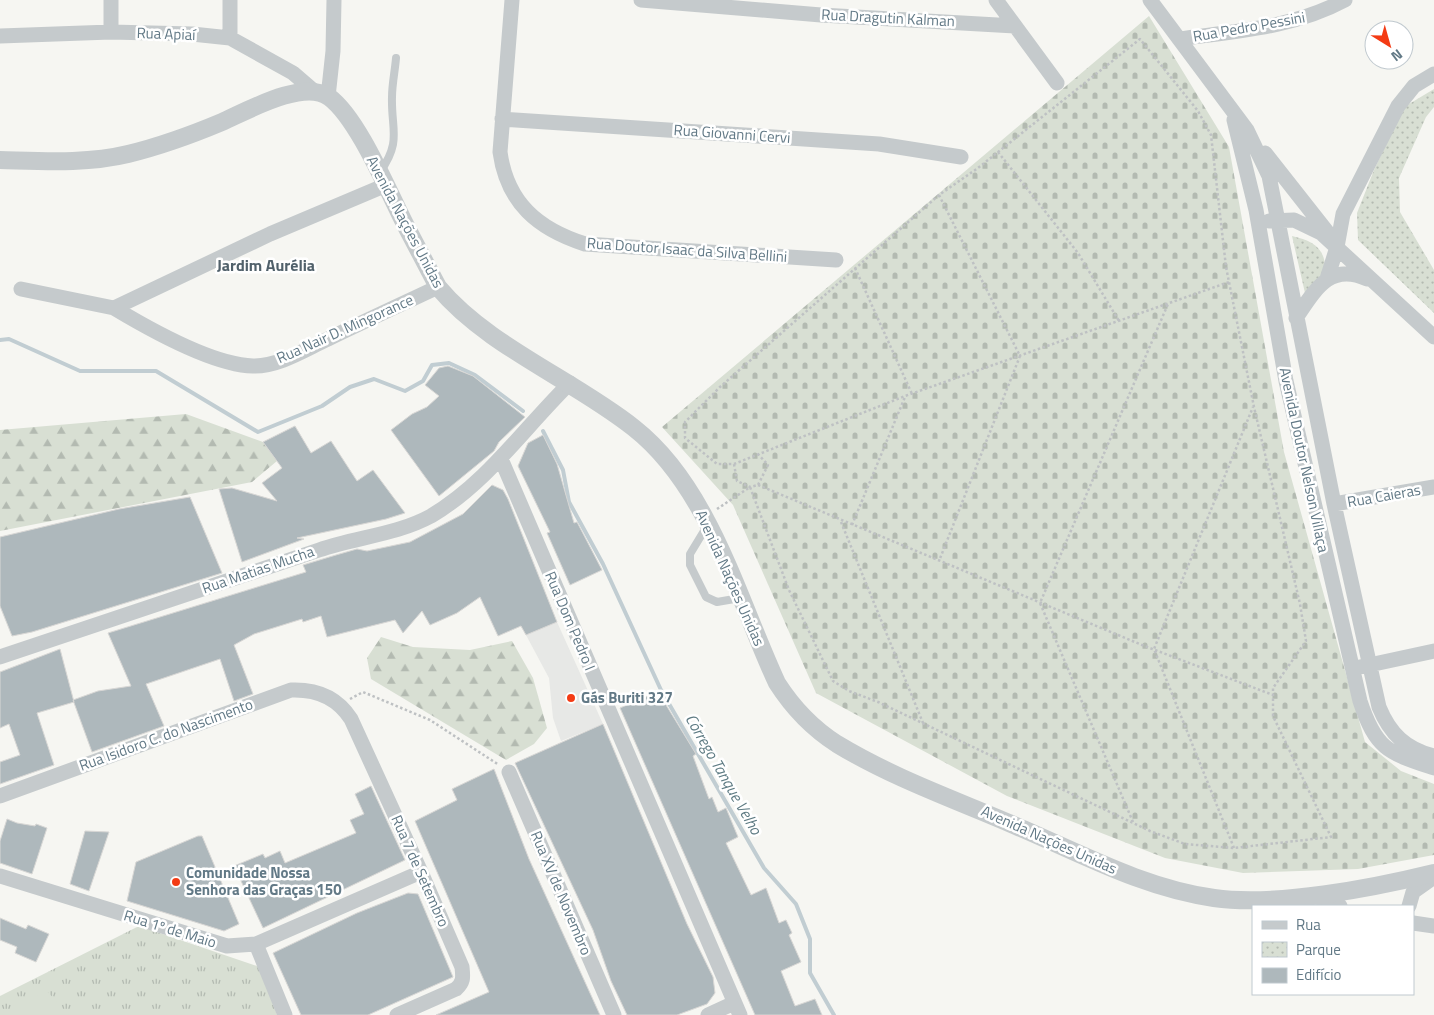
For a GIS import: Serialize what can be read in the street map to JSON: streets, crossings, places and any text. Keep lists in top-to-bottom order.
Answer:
{
  "streets": {
    "street": [
      "Rua Dragutin Kalman",
      "Rua Pedro Pessini",
      "Rua Apiaí",
      "Rua Giovanni Cervi",
      "Avenida Nações Unidas",
      "Rua Doutor Isaac da Silva Bellini",
      "Rua Nair D. Mingorance",
      "Avenida Doutor Nelson Villaça",
      "Rua Caieras",
      "Rua Matias Mucha",
      "Rua Dom Pedro I",
      "Rua Isidoro C. do Nascimento",
      "Rua 7 de Setembro",
      "Rua XV de Novembro",
      "Rua 1º de Maio"
    ]
  },
  "crossings": [
    ["Rua Pedro Pessini", "Avenida Doutor Nelson Villaça"],
    ["Rua Apiaí", "Avenida Nações Unidas"],
    ["Rua Giovanni Cervi", "Rua Doutor Isaac da Silva Bellini"],
    ["Avenida Nações Unidas", "Rua Nair D. Mingorance"],
    ["Avenida Doutor Nelson Villaça", "Rua Caieras"],
    ["Rua Matias Mucha", "Rua Dom Pedro I"],
    ["Rua Isidoro C. do Nascimento", "Rua 7 de Setembro"],
    ["Rua 7 de Setembro", "Rua 1º de Maio"]
  ],
  "districts": ["Jardim Aurélia"],
  "water": ["Córrego Tanque Velho"],
  "places": ["Gás Buriti 327", "Comunidade Nossa Senhora das Graças 150"],
  "legend": ["Rua", "Parque", "Edifício"],
  "north": "bottom right"
}
